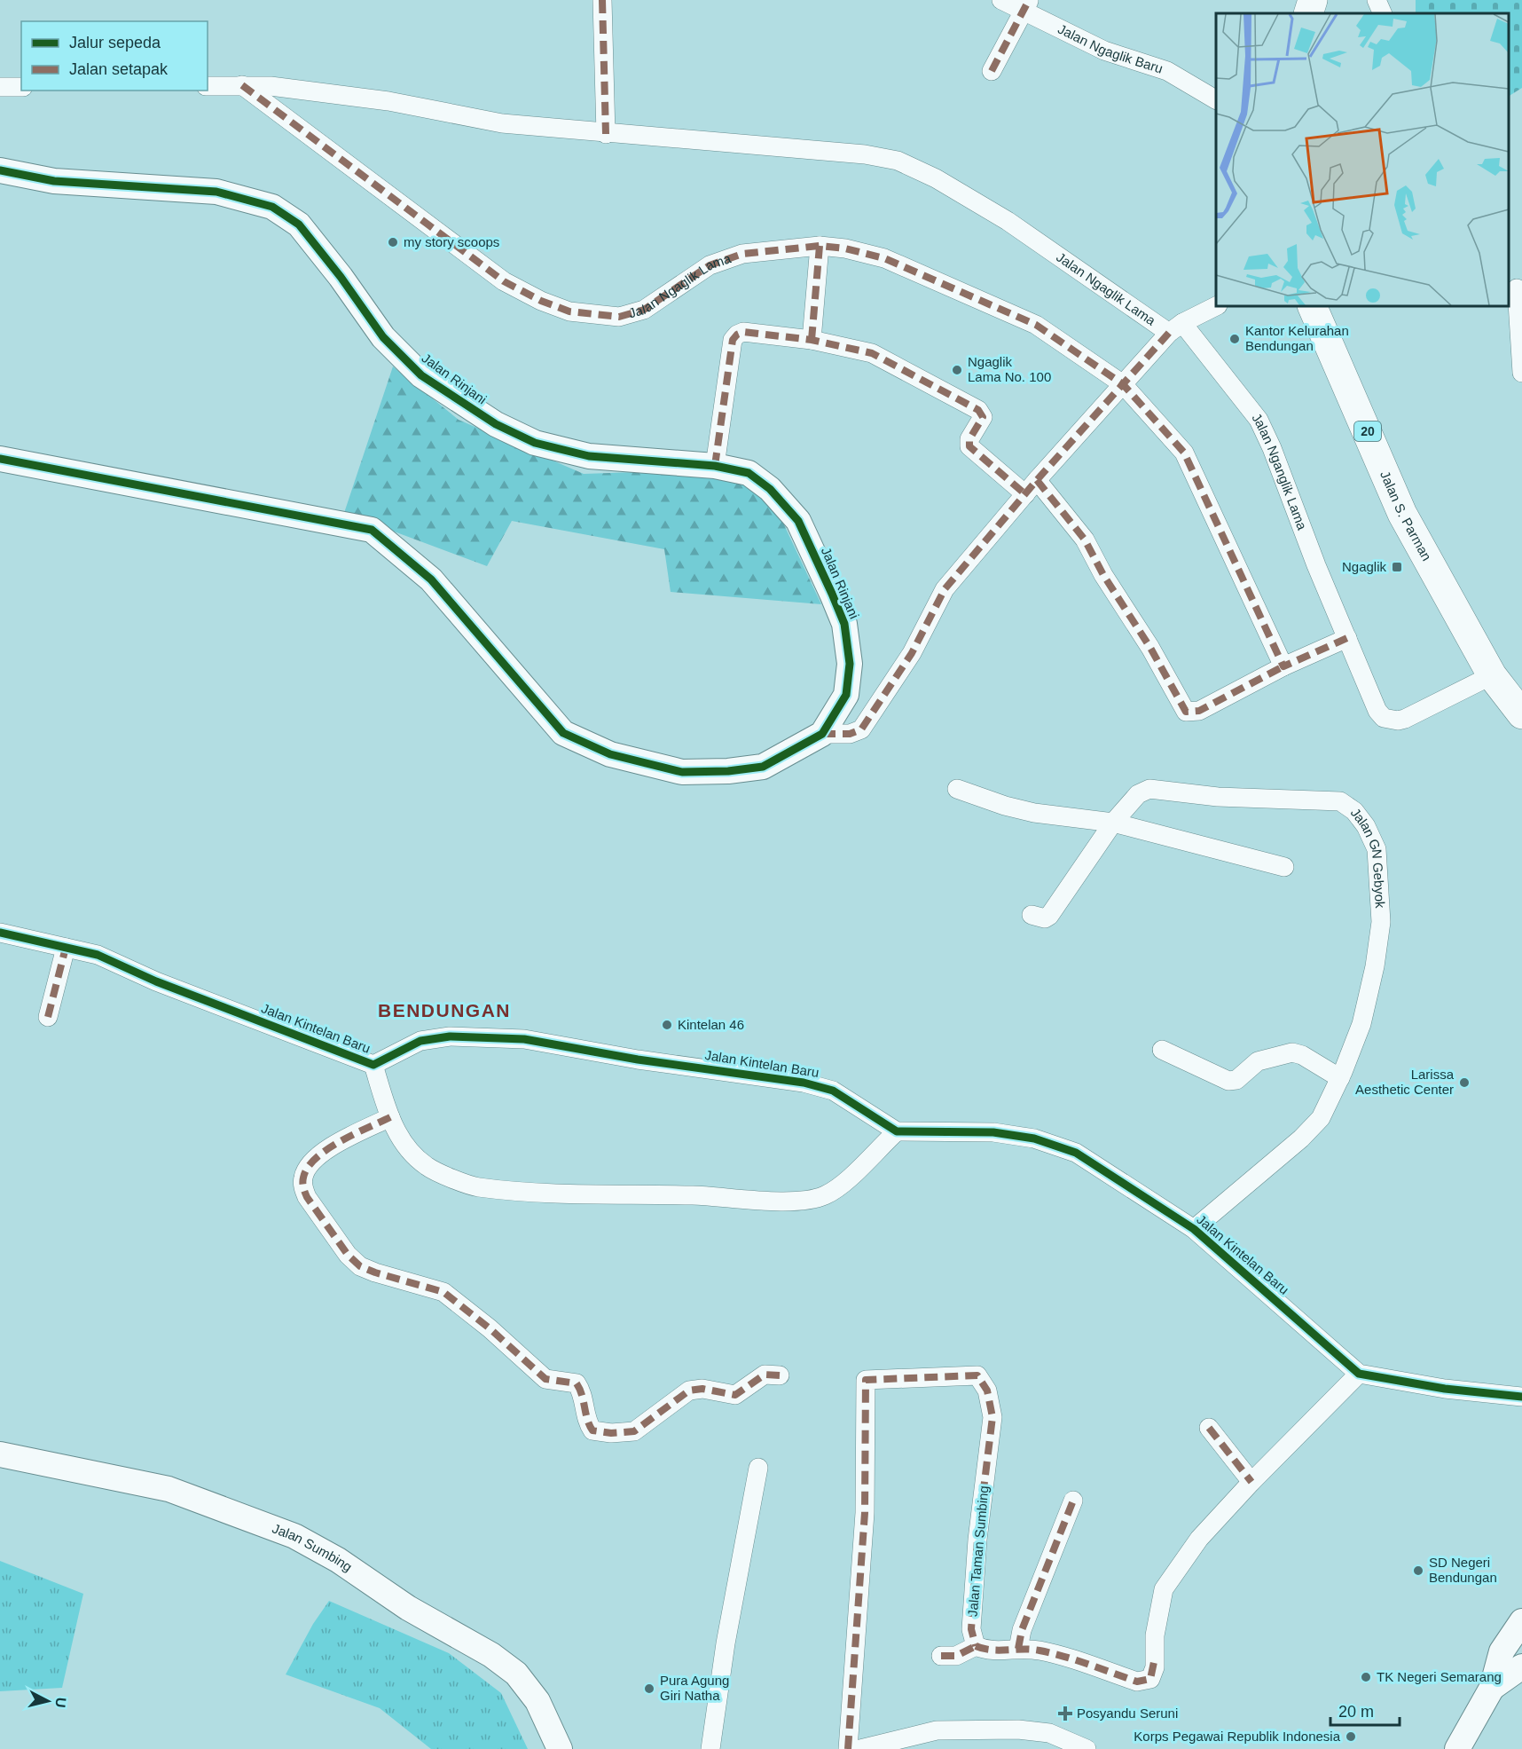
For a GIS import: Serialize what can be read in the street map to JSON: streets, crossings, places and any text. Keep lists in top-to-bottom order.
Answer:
{
  "streets": {
    "highway": ["20", "Jalan S. Parman"],
    "street": [
      "Jalan Ngaglik Baru",
      "Jalan Ngaglik Lama",
      "Jalan Rinjani",
      "Jalan Nganglik Lama",
      "Jalan GN Gebyok",
      "Jalan Kintelan Baru",
      "Jalan Sumbing",
      "Jalan Taman Sumbing"
    ]
  },
  "crossings": [
    ["Jalan Ngaglik Lama", "Jalan Nganglik Lama"],
    ["Jalan Nganglik Lama", "Jalan S. Parman"],
    ["Jalan GN Gebyok", "Jalan Kintelan Baru"]
  ],
  "districts": ["BENDUNGAN"],
  "places": {
    "other": [
      "my story scoops",
      "Kantor Kelurahan Bendungan",
      "Ngaglik Lama No. 100",
      "Kintelan 46",
      "Larissa Aesthetic Center",
      "SD Negeri Bendungan",
      "TK Negeri Semarang",
      "Pura Agung Giri Natha",
      "Korps Pegawai Republik Indonesia"
    ],
    "transit": ["Ngaglik"],
    "health": ["Posyandu Seruni"]
  },
  "legend": ["Jalur sepeda", "Jalan setapak"],
  "scale_bar": "20 m",
  "north": "right"
}
